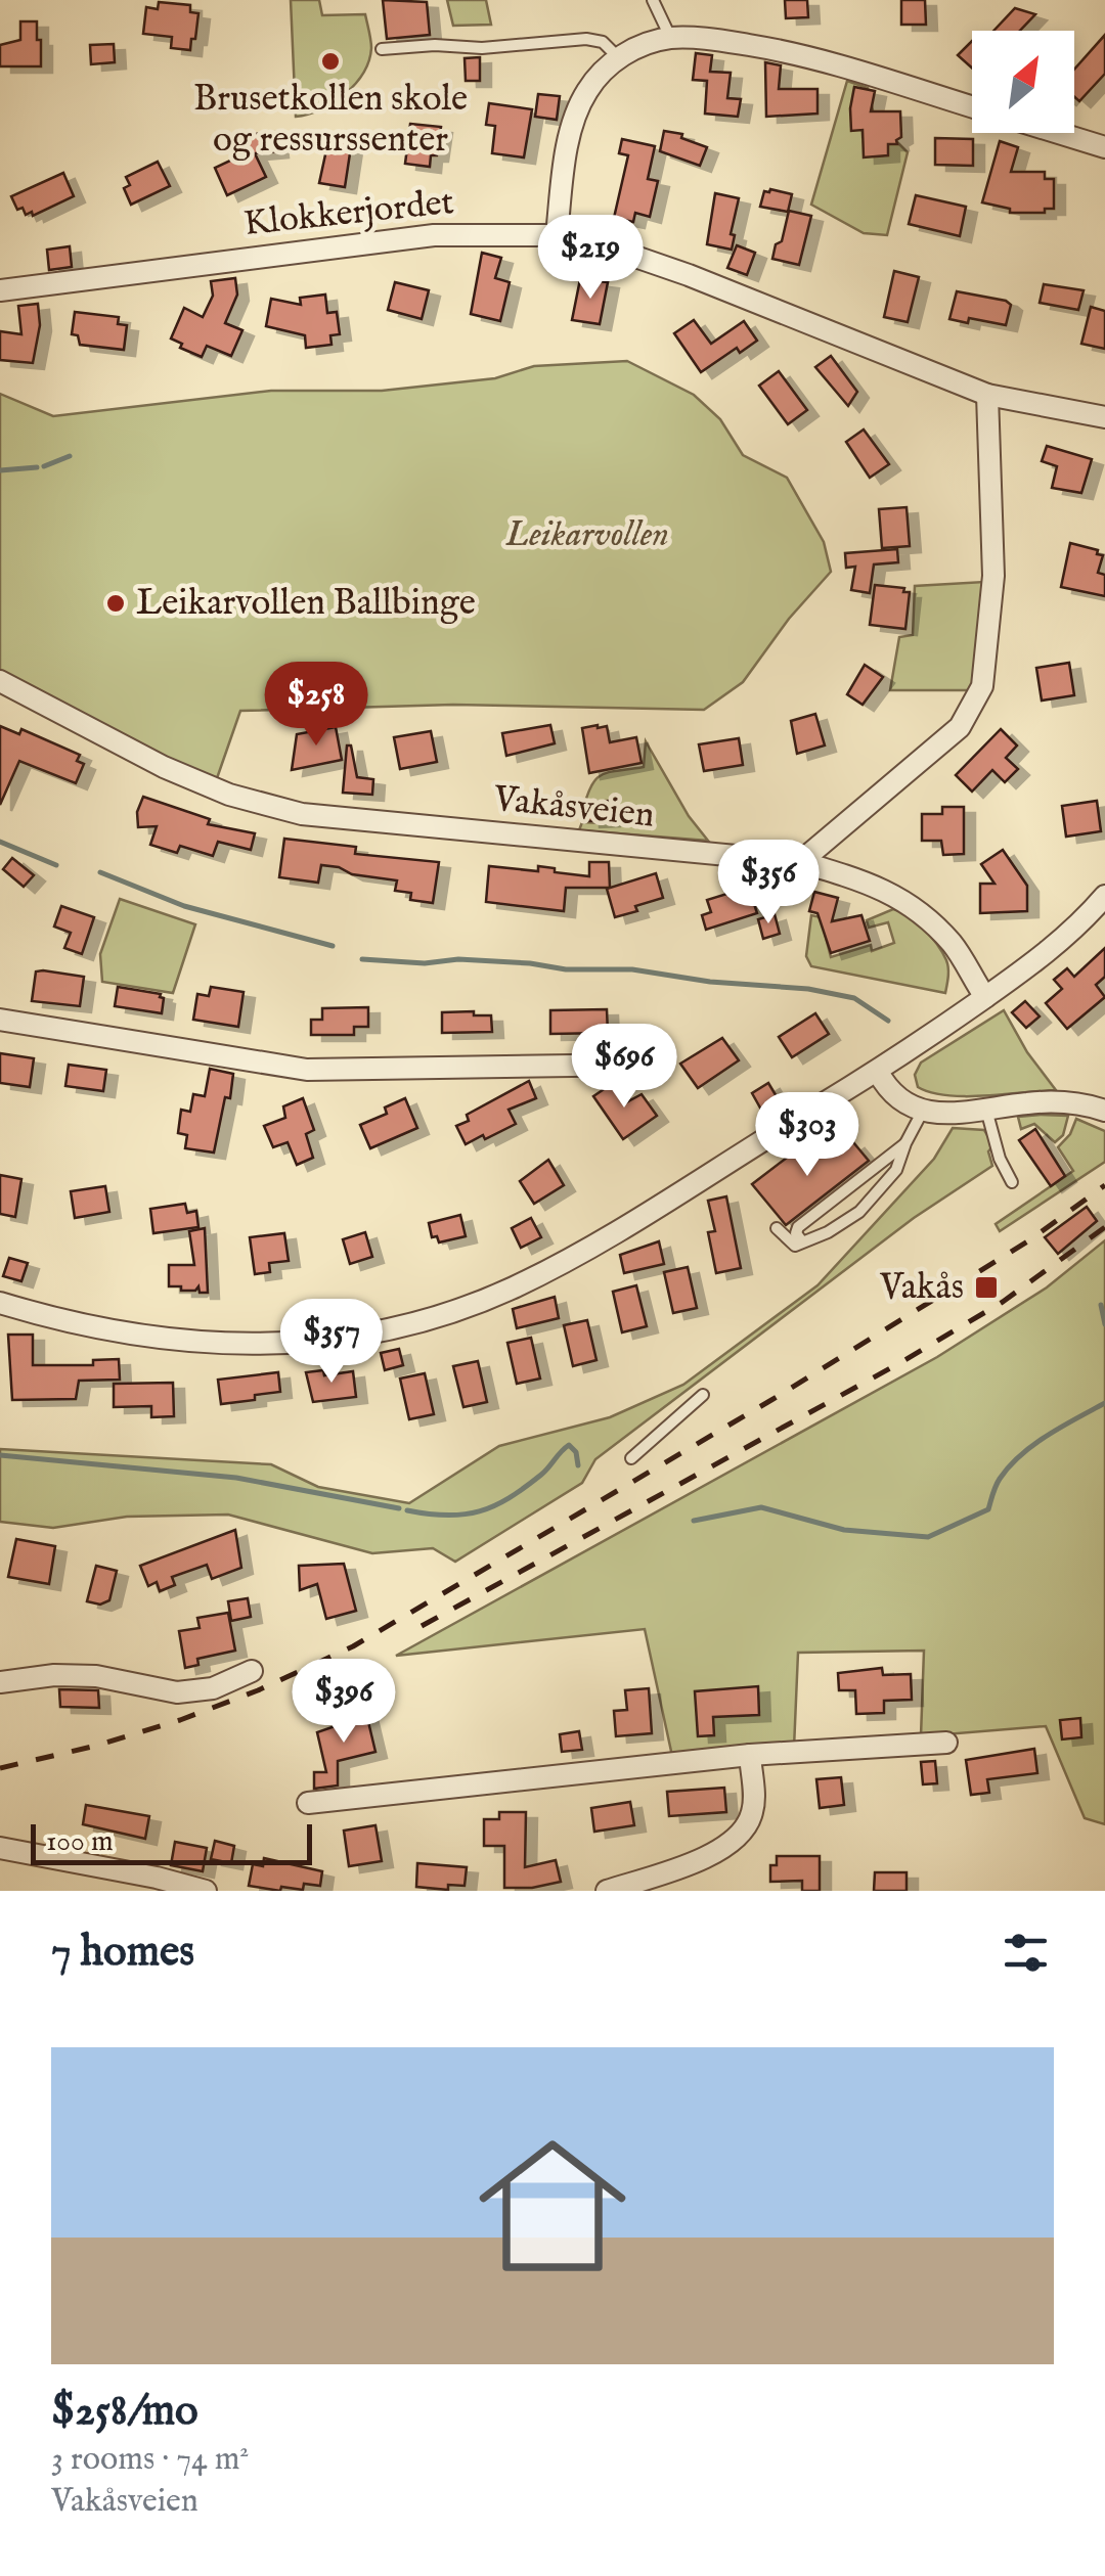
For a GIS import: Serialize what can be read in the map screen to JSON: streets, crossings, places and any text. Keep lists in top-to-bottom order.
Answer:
{
  "streets": {
    "street": ["Klokkerjordet", "Vakåsveien"]
  },
  "parks": ["Leikarvollen"],
  "places": {
    "other": ["Brusetkollen skole og ressurssenter", "Leikarvollen Ballbinge"],
    "transit": ["Vakås"]
  },
  "scale_bar": "100 m",
  "north": "top right",
  "page": {
    "price": [
      "$219",
      "$258",
      "$356",
      "$696",
      "$303",
      "$357",
      "$396"
    ],
    "scale": "100 m",
    "heading": "7 homes",
    "list": [
      {
        "name": "$258/mo",
        "note": "3 rooms · 74 m² · Vakåsveien"
      }
    ]
  }
}
